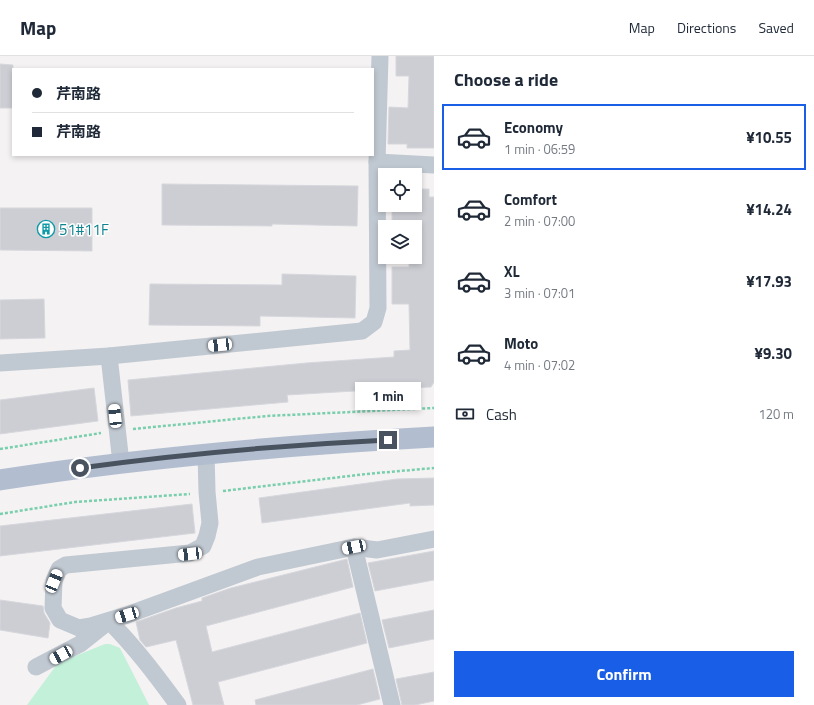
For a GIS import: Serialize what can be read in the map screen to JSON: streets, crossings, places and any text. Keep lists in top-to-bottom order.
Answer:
{
  "places": {
    "building": ["51#11F"]
  },
  "page": {
    "header": "Map",
    "nav": ["Map", "Directions", "Saved"],
    "heading": "Choose a ride",
    "banner": ["芹南路", "芹南路"],
    "list": [
      {
        "name": "Economy",
        "note": "1 min · 06:59",
        "value": "¥10.55"
      },
      {
        "name": "Comfort",
        "note": "2 min · 07:00",
        "value": "¥14.24"
      },
      {
        "name": "XL",
        "note": "3 min · 07:01",
        "value": "¥17.93"
      },
      {
        "name": "Moto",
        "note": "4 min · 07:02",
        "value": "¥9.30"
      }
    ],
    "bubble": "1 min",
    "pay": ["Cash", "120 m"],
    "buttons": "Confirm"
  }
}
